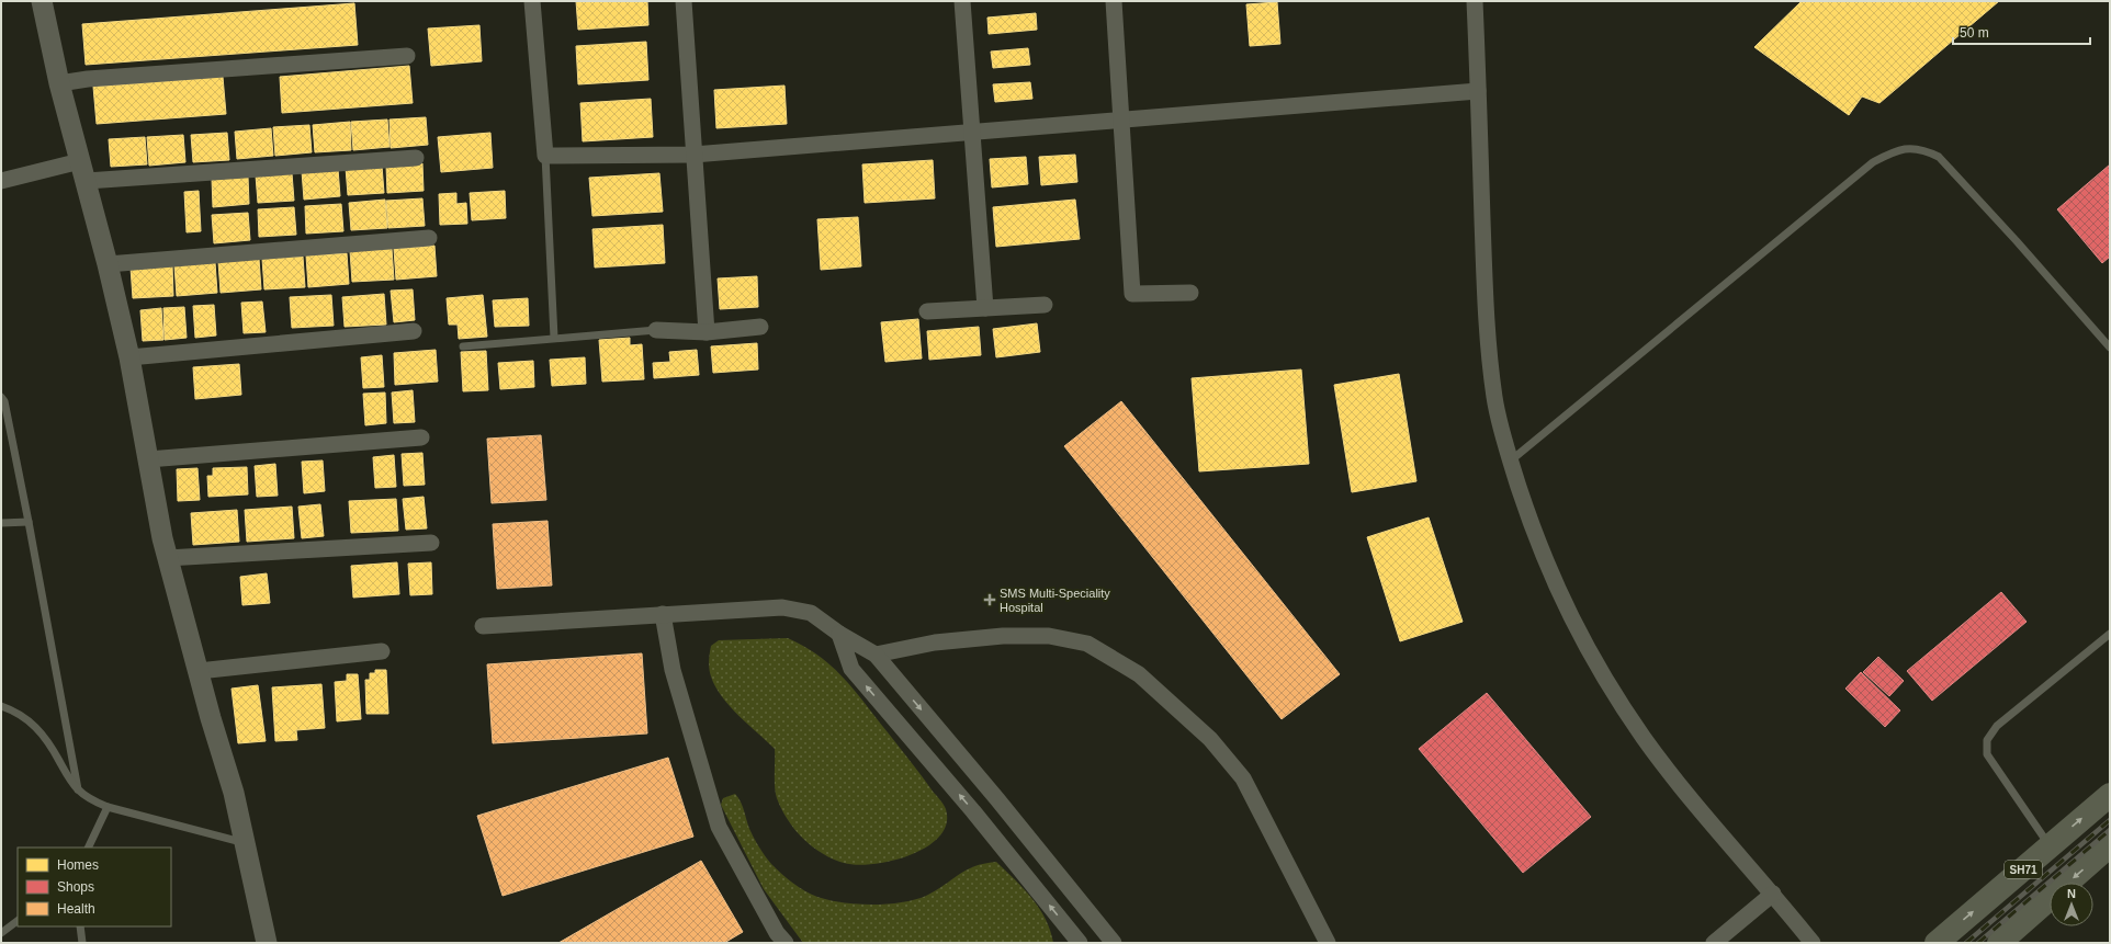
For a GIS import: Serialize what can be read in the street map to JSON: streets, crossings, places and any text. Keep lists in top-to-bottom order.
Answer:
{
  "streets": {
    "main road": ["SH71"]
  },
  "places": {
    "health": ["SMS Multi-Speciality Hospital"]
  },
  "legend": ["Homes", "Shops", "Health"],
  "scale_bar": "50 m",
  "north": "top"
}
